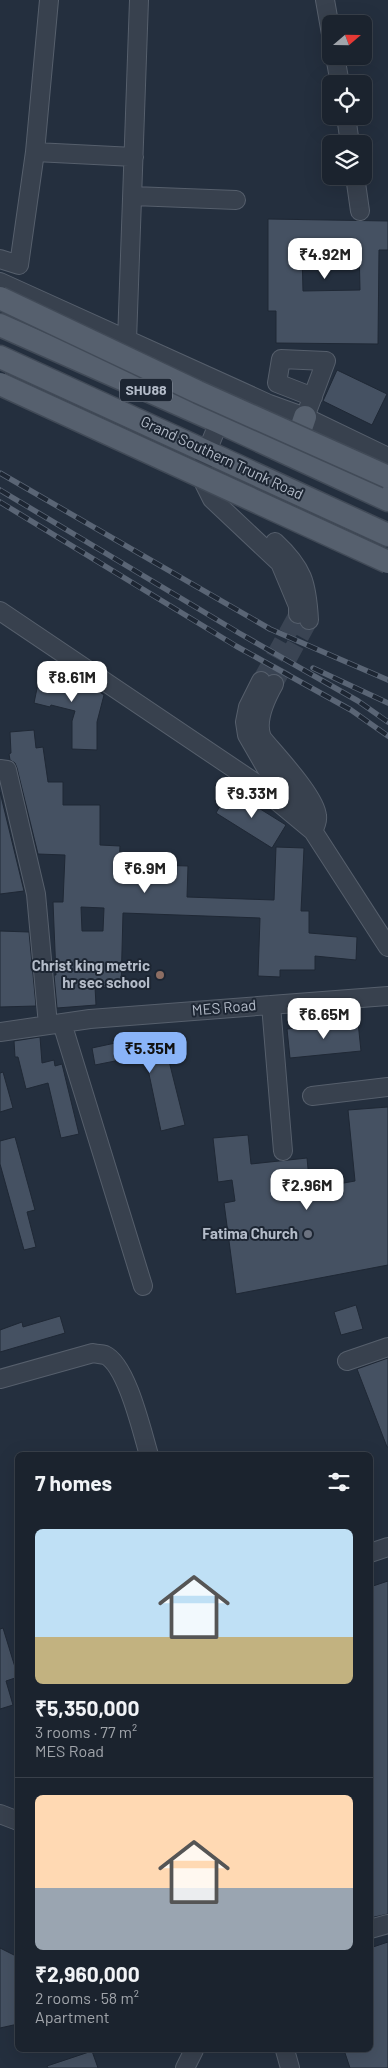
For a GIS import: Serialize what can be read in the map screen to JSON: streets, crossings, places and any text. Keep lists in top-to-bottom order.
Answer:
{
  "streets": {
    "main road": ["SHU88", "Grand Southern Trunk Road"],
    "street": ["MES Road"]
  },
  "places": ["Christ king metric hr sec school", "Fatima Church"],
  "north": "right",
  "page": {
    "price": [
      "₹4.92M",
      "₹8.61M",
      "₹9.33M",
      "₹6.9M",
      "₹6.65M",
      "₹5.35M",
      "₹2.96M"
    ],
    "heading": "7 homes",
    "list": [
      {
        "name": "₹5,350,000",
        "note": "3 rooms · 77 m² · MES Road"
      },
      {
        "name": "₹2,960,000",
        "note": "2 rooms · 58 m² · Apartment"
      }
    ]
  }
}
